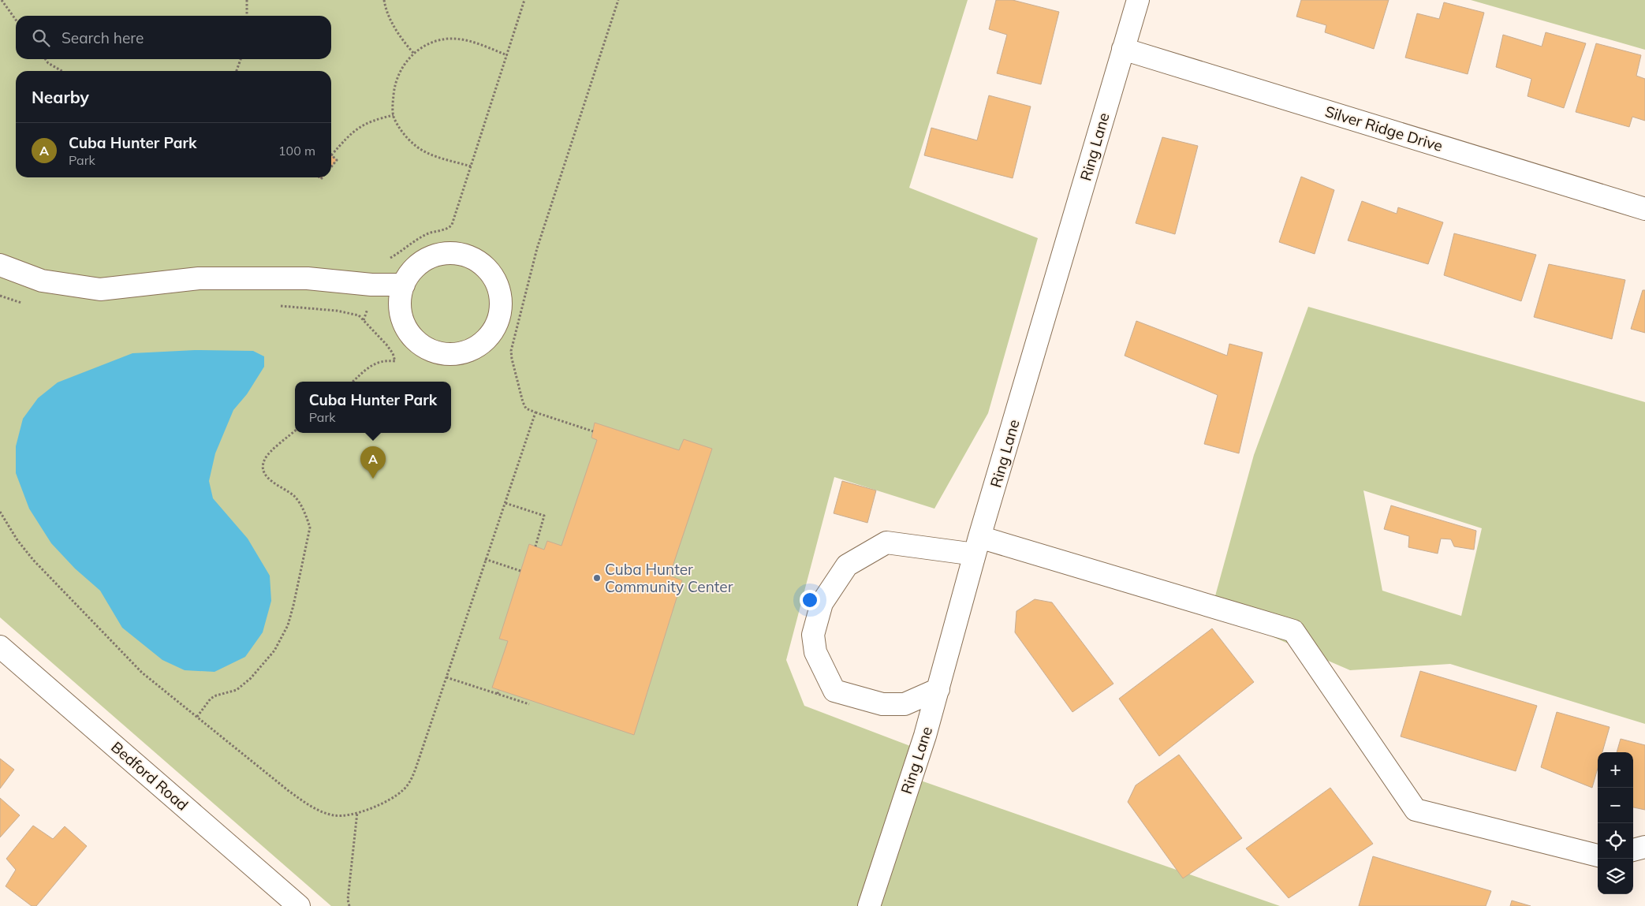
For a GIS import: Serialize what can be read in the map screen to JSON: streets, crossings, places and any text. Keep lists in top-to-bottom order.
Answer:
{
  "streets": {
    "street": ["Silver Ridge Drive", "Ring Lane", "Bedford Road"]
  },
  "crossings": [
    ["Silver Ridge Drive", "Ring Lane"]
  ],
  "places": ["Cuba Hunter Community Center"],
  "page": {
    "search": "Search here",
    "heading": "Nearby",
    "list": [
      {
        "mark": "A",
        "name": "Cuba Hunter Park",
        "note": "Park",
        "value": "100 m"
      }
    ],
    "popup": ["Cuba Hunter Park", "Park"],
    "pins": "A",
    "map_buttons": ["+", "−"]
  }
}
